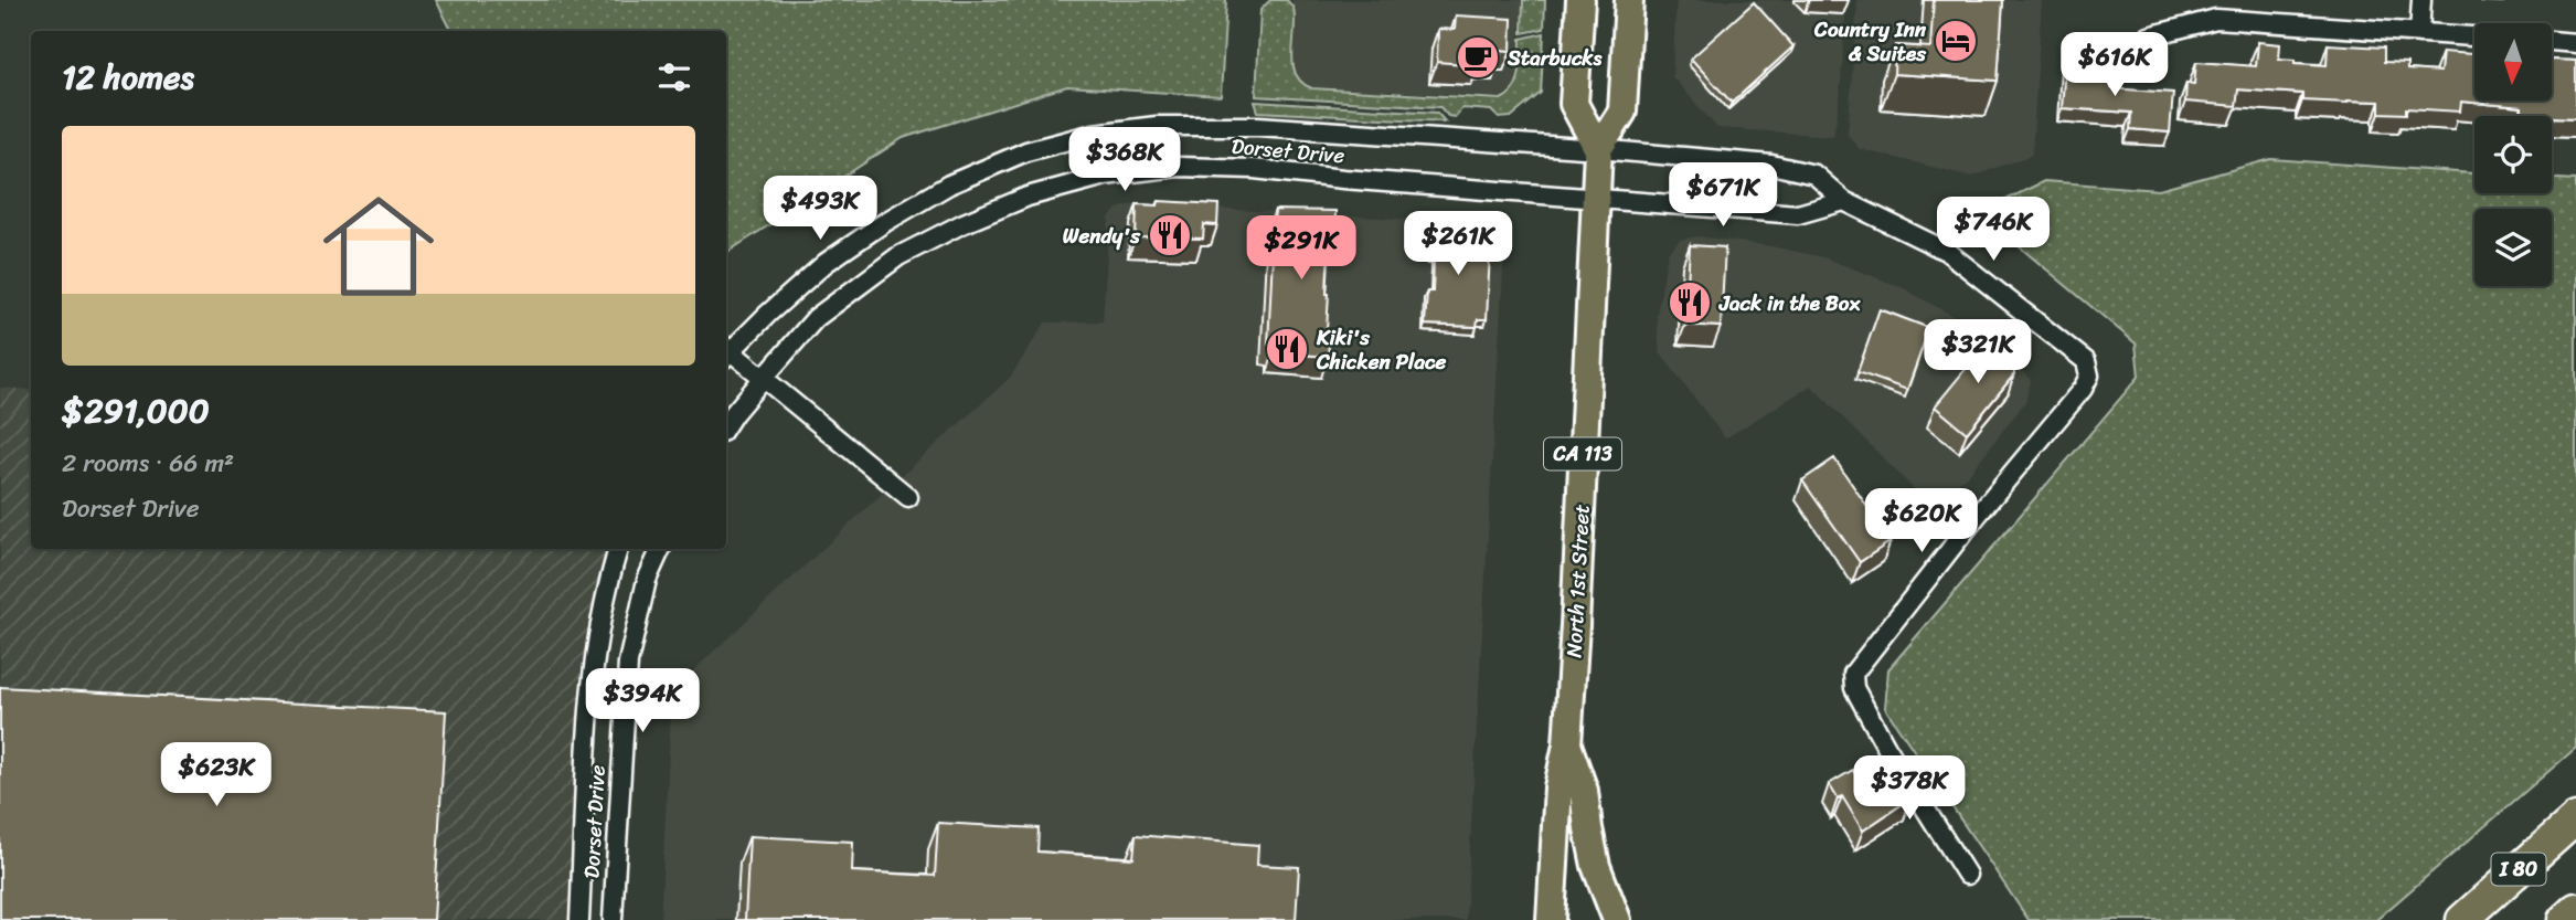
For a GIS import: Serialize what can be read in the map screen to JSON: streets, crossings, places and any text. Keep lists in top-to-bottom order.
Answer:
{
  "streets": {
    "highway": ["I 80"],
    "main road": ["CA 113", "North 1st Street"],
    "street": ["Dorset Drive"]
  },
  "crossings": [
    ["Dorset Drive", "North 1st Street"],
    ["CA 113", "North 1st Street"]
  ],
  "places": {
    "hotel": ["Country Inn & Suites"],
    "cafe": ["Starbucks"],
    "restaurant": ["Wendy's", "Jack in the Box", "Kiki's Chicken Place"]
  },
  "north": "bottom",
  "page": {
    "heading": "12 homes",
    "price": [
      "$616K",
      "$368K",
      "$671K",
      "$493K",
      "$746K",
      "$261K",
      "$291K",
      "$321K",
      "$620K",
      "$394K",
      "$623K",
      "$378K"
    ],
    "list": [
      {
        "name": "$291,000",
        "note": "2 rooms · 66 m² · Dorset Drive"
      }
    ]
  }
}
